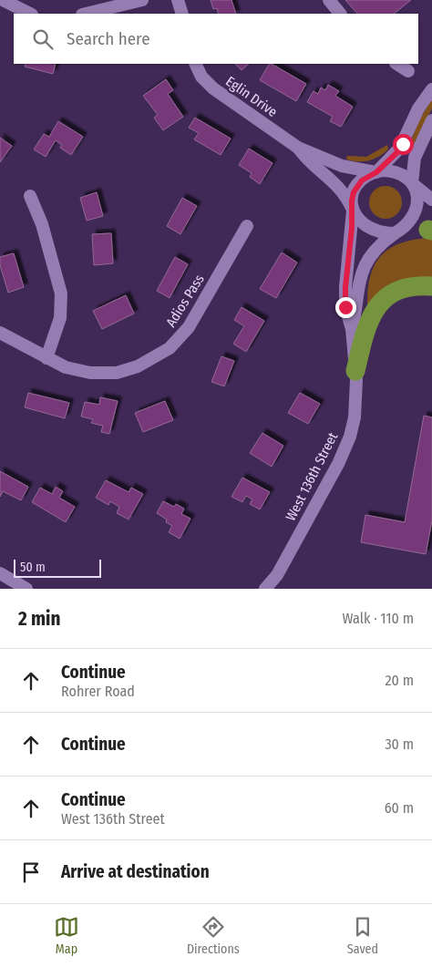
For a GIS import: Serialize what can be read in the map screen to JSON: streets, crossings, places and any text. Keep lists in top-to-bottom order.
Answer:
{
  "streets": {
    "street": ["Eglin Drive", "Adios Pass", "West 136th Street"]
  },
  "crossings": [
    ["Eglin Drive", "West 136th Street"]
  ],
  "scale_bar": "50 m",
  "page": {
    "search": "Search here",
    "scale": "50 m",
    "heading": ["2 min", "Walk · 110 m"],
    "list": [
      ["Continue", "Rohrer Road", "20 m"],
      ["Continue", "30 m"],
      ["Continue", "West 136th Street", "60 m"],
      "Arrive at destination"
    ],
    "nav": ["Map", "Directions", "Saved"]
  }
}
